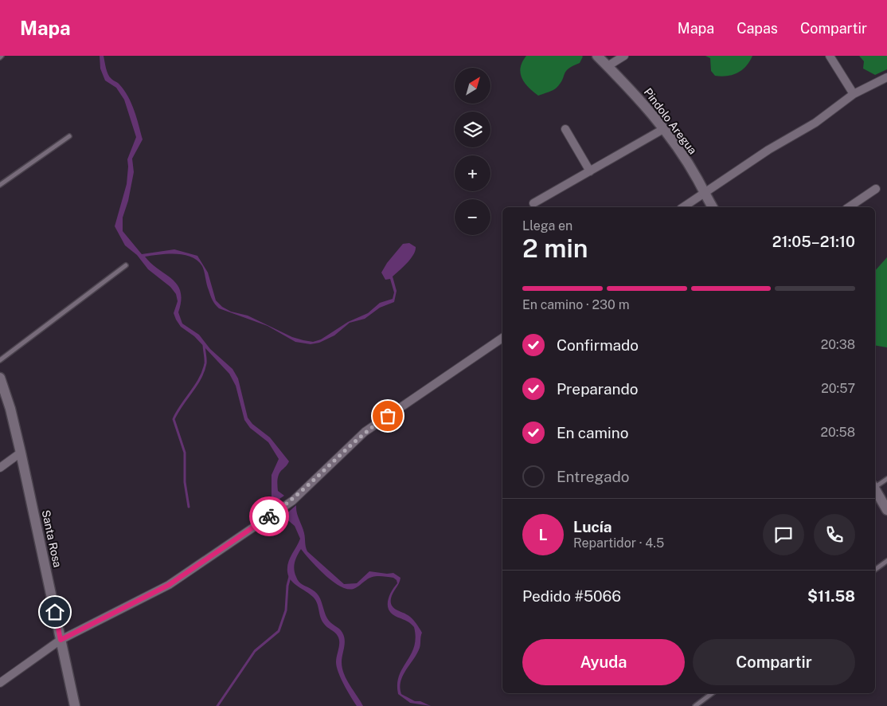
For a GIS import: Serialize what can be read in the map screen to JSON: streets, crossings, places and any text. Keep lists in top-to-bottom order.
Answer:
{
  "streets": {
    "street": ["Pindolo Aregua", "Santa Rosa"]
  },
  "north": "top right",
  "page": {
    "header": "Mapa",
    "nav": ["Mapa", "Capas", "Compartir"],
    "map_buttons": ["+", "−"],
    "heading": ["2 min", "Llega en", "21:05–21:10"],
    "panel": [
      "Lucía",
      "Repartidor · 4.5",
      "Pedido #5066",
      "$11.58"
    ],
    "bar": "En camino · 230 m",
    "list": [
      ["Confirmado", "20:38"],
      ["Preparando", "20:57"],
      ["En camino", "20:58"],
      "Entregado"
    ],
    "round": "L",
    "buttons": ["Ayuda", "Compartir"]
  }
}
